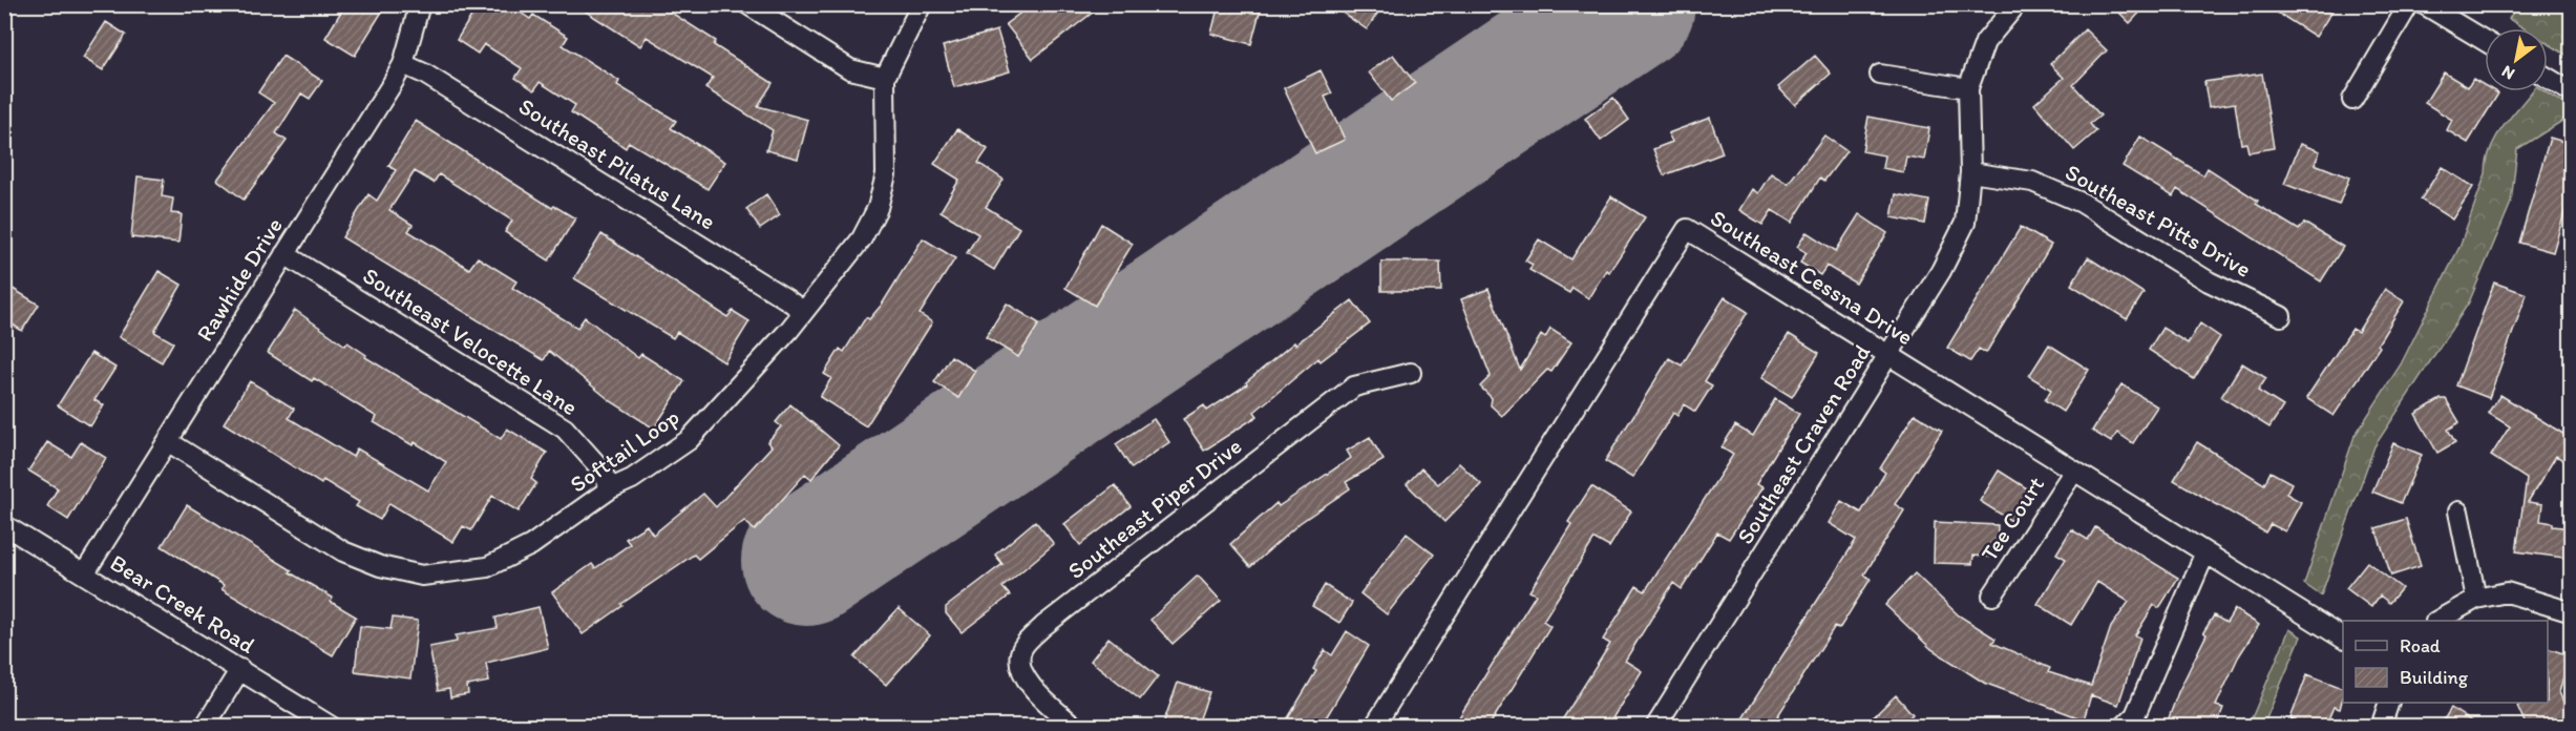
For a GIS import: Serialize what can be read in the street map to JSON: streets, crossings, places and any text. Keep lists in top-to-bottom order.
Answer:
{
  "streets": {
    "street": [
      "Southeast Pilatus Lane",
      "Southeast Pitts Drive",
      "Southeast Cessna Drive",
      "Rawhide Drive",
      "Southeast Velocette Lane",
      "Southeast Craven Road",
      "Softtail Loop",
      "Southeast Piper Drive",
      "Tee Court",
      "Bear Creek Road"
    ]
  },
  "crossings": [
    ["Southeast Pilatus Lane", "Rawhide Drive"],
    ["Southeast Pilatus Lane", "Softtail Loop"],
    ["Southeast Pitts Drive", "Southeast Craven Road"],
    ["Southeast Cessna Drive", "Southeast Craven Road"],
    ["Southeast Cessna Drive", "Tee Court"],
    ["Rawhide Drive", "Southeast Velocette Lane"],
    ["Rawhide Drive", "Softtail Loop"],
    ["Rawhide Drive", "Bear Creek Road"],
    ["Southeast Velocette Lane", "Softtail Loop"]
  ],
  "legend": ["Road", "Building"],
  "north": "bottom left"
}
